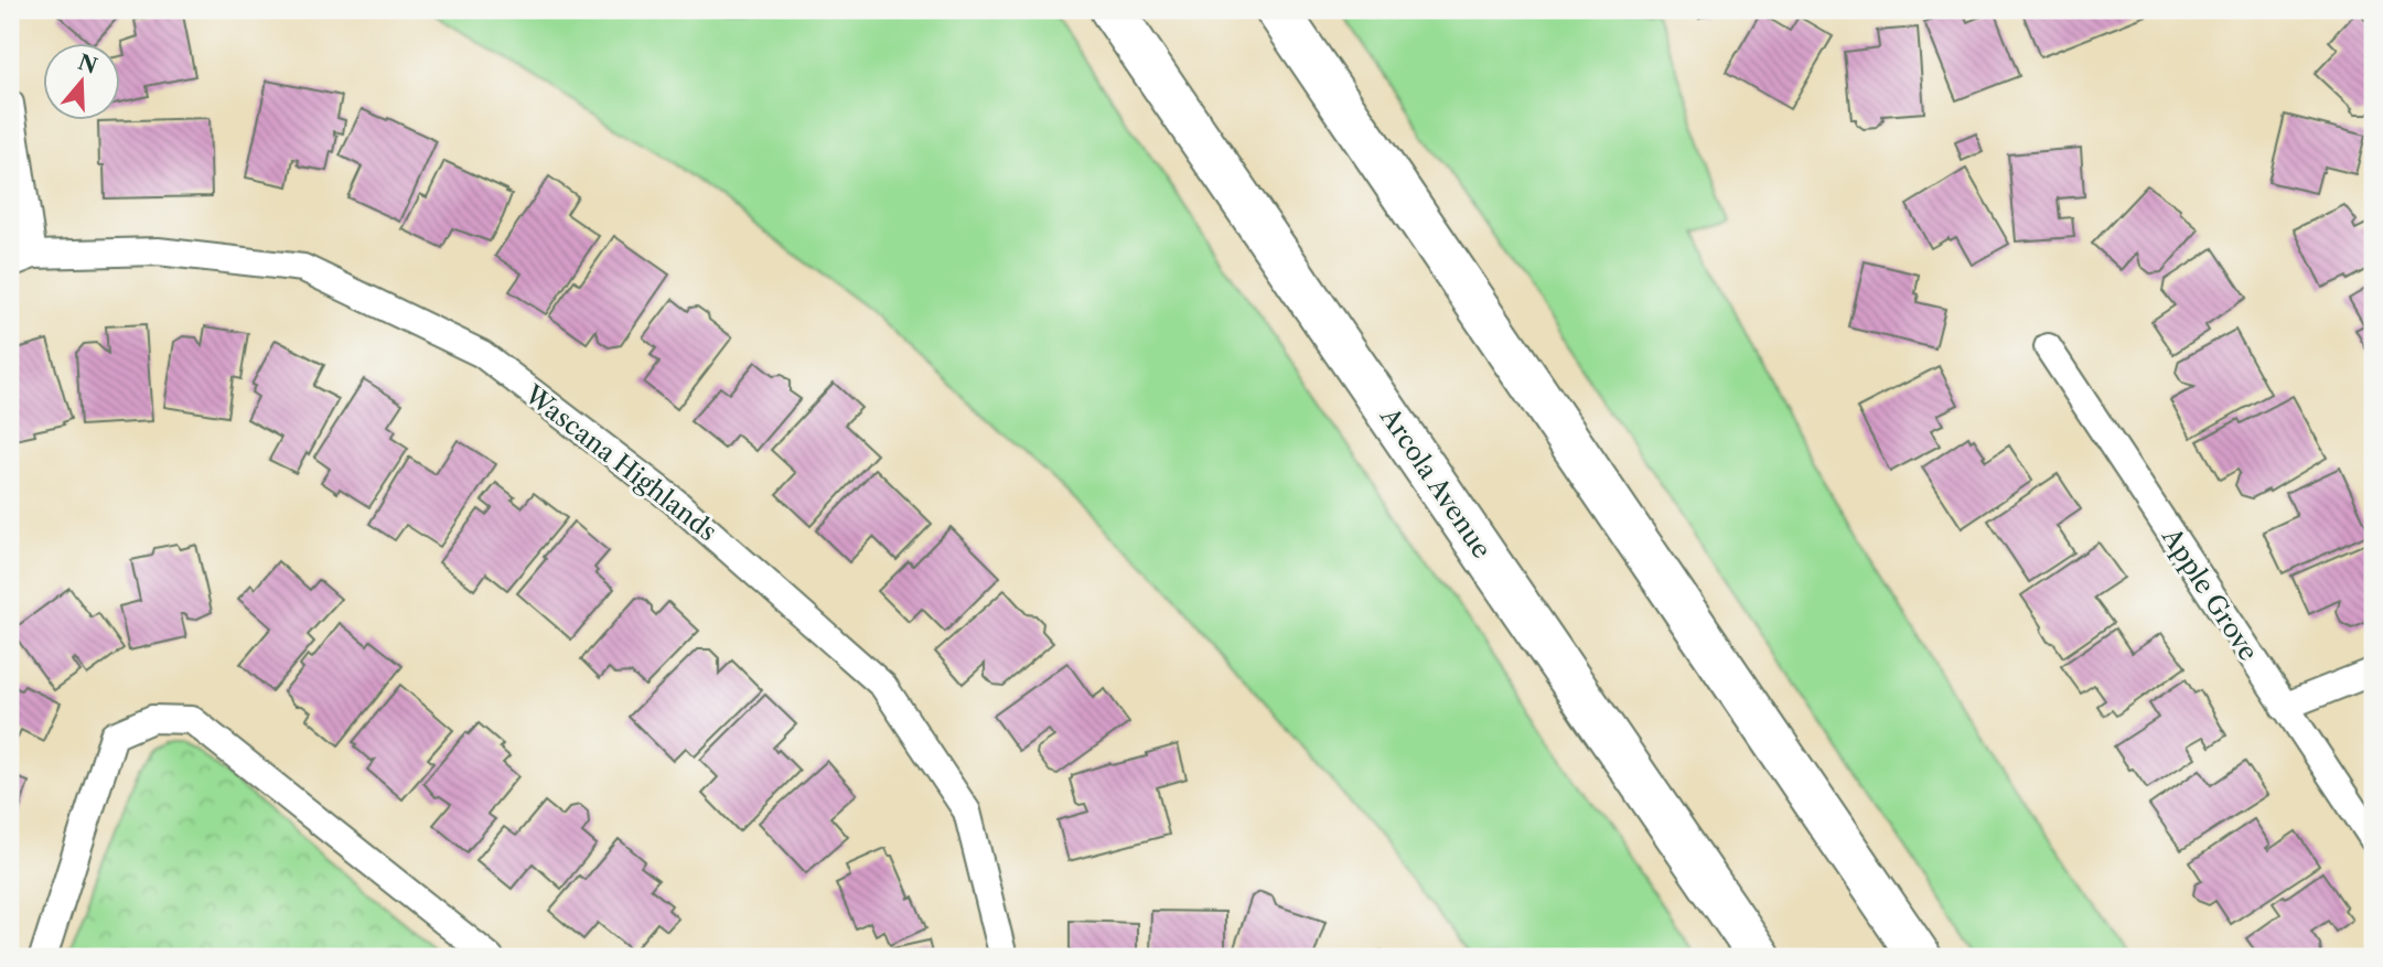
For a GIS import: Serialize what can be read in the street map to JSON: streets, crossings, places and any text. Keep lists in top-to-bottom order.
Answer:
{
  "streets": {
    "main road": ["Arcola Avenue"],
    "street": ["Wascana Highlands", "Apple Grove"]
  },
  "north": "top"
}
